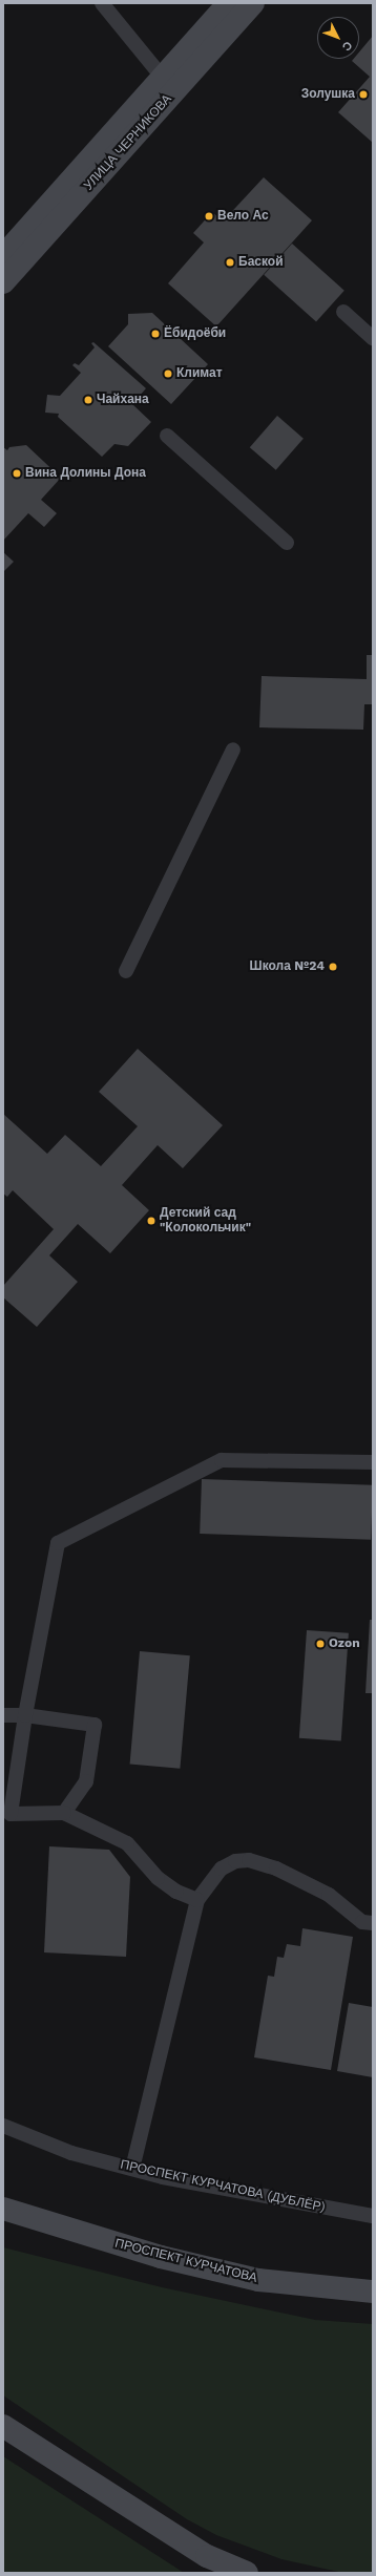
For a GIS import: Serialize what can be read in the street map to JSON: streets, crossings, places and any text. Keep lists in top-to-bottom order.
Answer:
{
  "streets": {
    "street": ["УЛИЦА ЧЕРНИКОВА", "ПРОСПЕКТ КУРЧАТОВА"],
    "lane": ["ПРОСПЕКТ КУРЧАТОВА (ДУБЛЁР)"]
  },
  "places": [
    "Золушка",
    "Вело Ас",
    "Баской",
    "Ёбидоёби",
    "Климат",
    "Чайхана",
    "Вина Долины Дона",
    "Школа №24",
    "Детский сад \"Колокольчик\"",
    "Ozon"
  ],
  "north": "bottom right"
}
